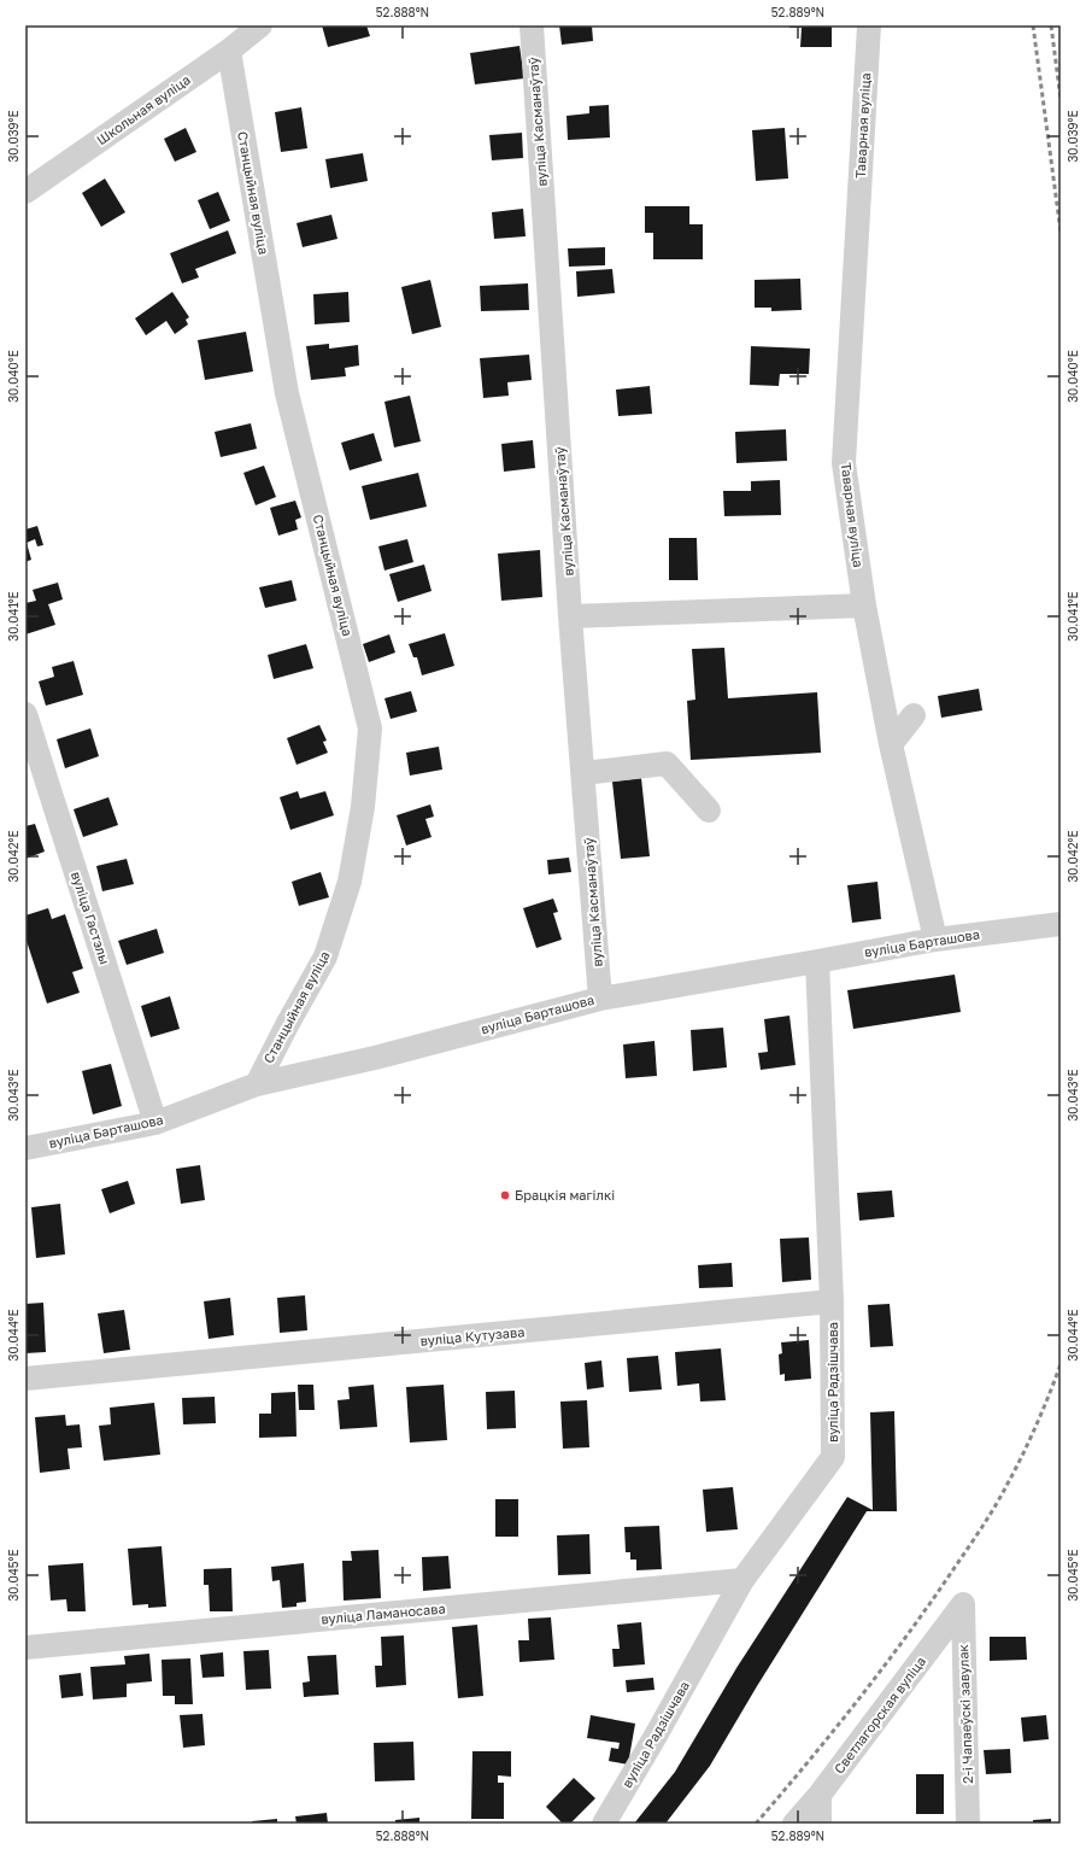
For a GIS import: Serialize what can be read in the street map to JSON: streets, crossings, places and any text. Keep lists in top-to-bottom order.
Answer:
{
  "streets": {
    "street": [
      "Школьная вуліца",
      "вуліца Касманаўтаў",
      "Таварная вуліца",
      "Станцыйная вуліца",
      "вуліца Гастэлы",
      "вуліца Барташова",
      "вуліца Кутузава",
      "вуліца Радзішчава",
      "вуліца Ламаносава",
      "2-і Чапаеўскі завулак",
      "Светлагорская вуліца"
    ]
  },
  "crossings": [
    ["Школьная вуліца", "Станцыйная вуліца"],
    ["вуліца Касманаўтаў", "вуліца Барташова"],
    ["Таварная вуліца", "вуліца Барташова"],
    ["Станцыйная вуліца", "вуліца Барташова"],
    ["вуліца Гастэлы", "вуліца Барташова"],
    ["вуліца Барташова", "вуліца Радзішчава"],
    ["вуліца Кутузава", "вуліца Радзішчава"],
    ["вуліца Радзішчава", "вуліца Ламаносава"],
    ["2-і Чапаеўскі завулак", "Светлагорская вуліца"]
  ],
  "places": ["Брацкія магілкі"],
  "coordinates": [
    "52.888°N",
    "52.889°N",
    "30.039°E",
    "30.040°E",
    "30.041°E",
    "30.042°E",
    "30.043°E",
    "30.044°E",
    "30.045°E"
  ]
}
